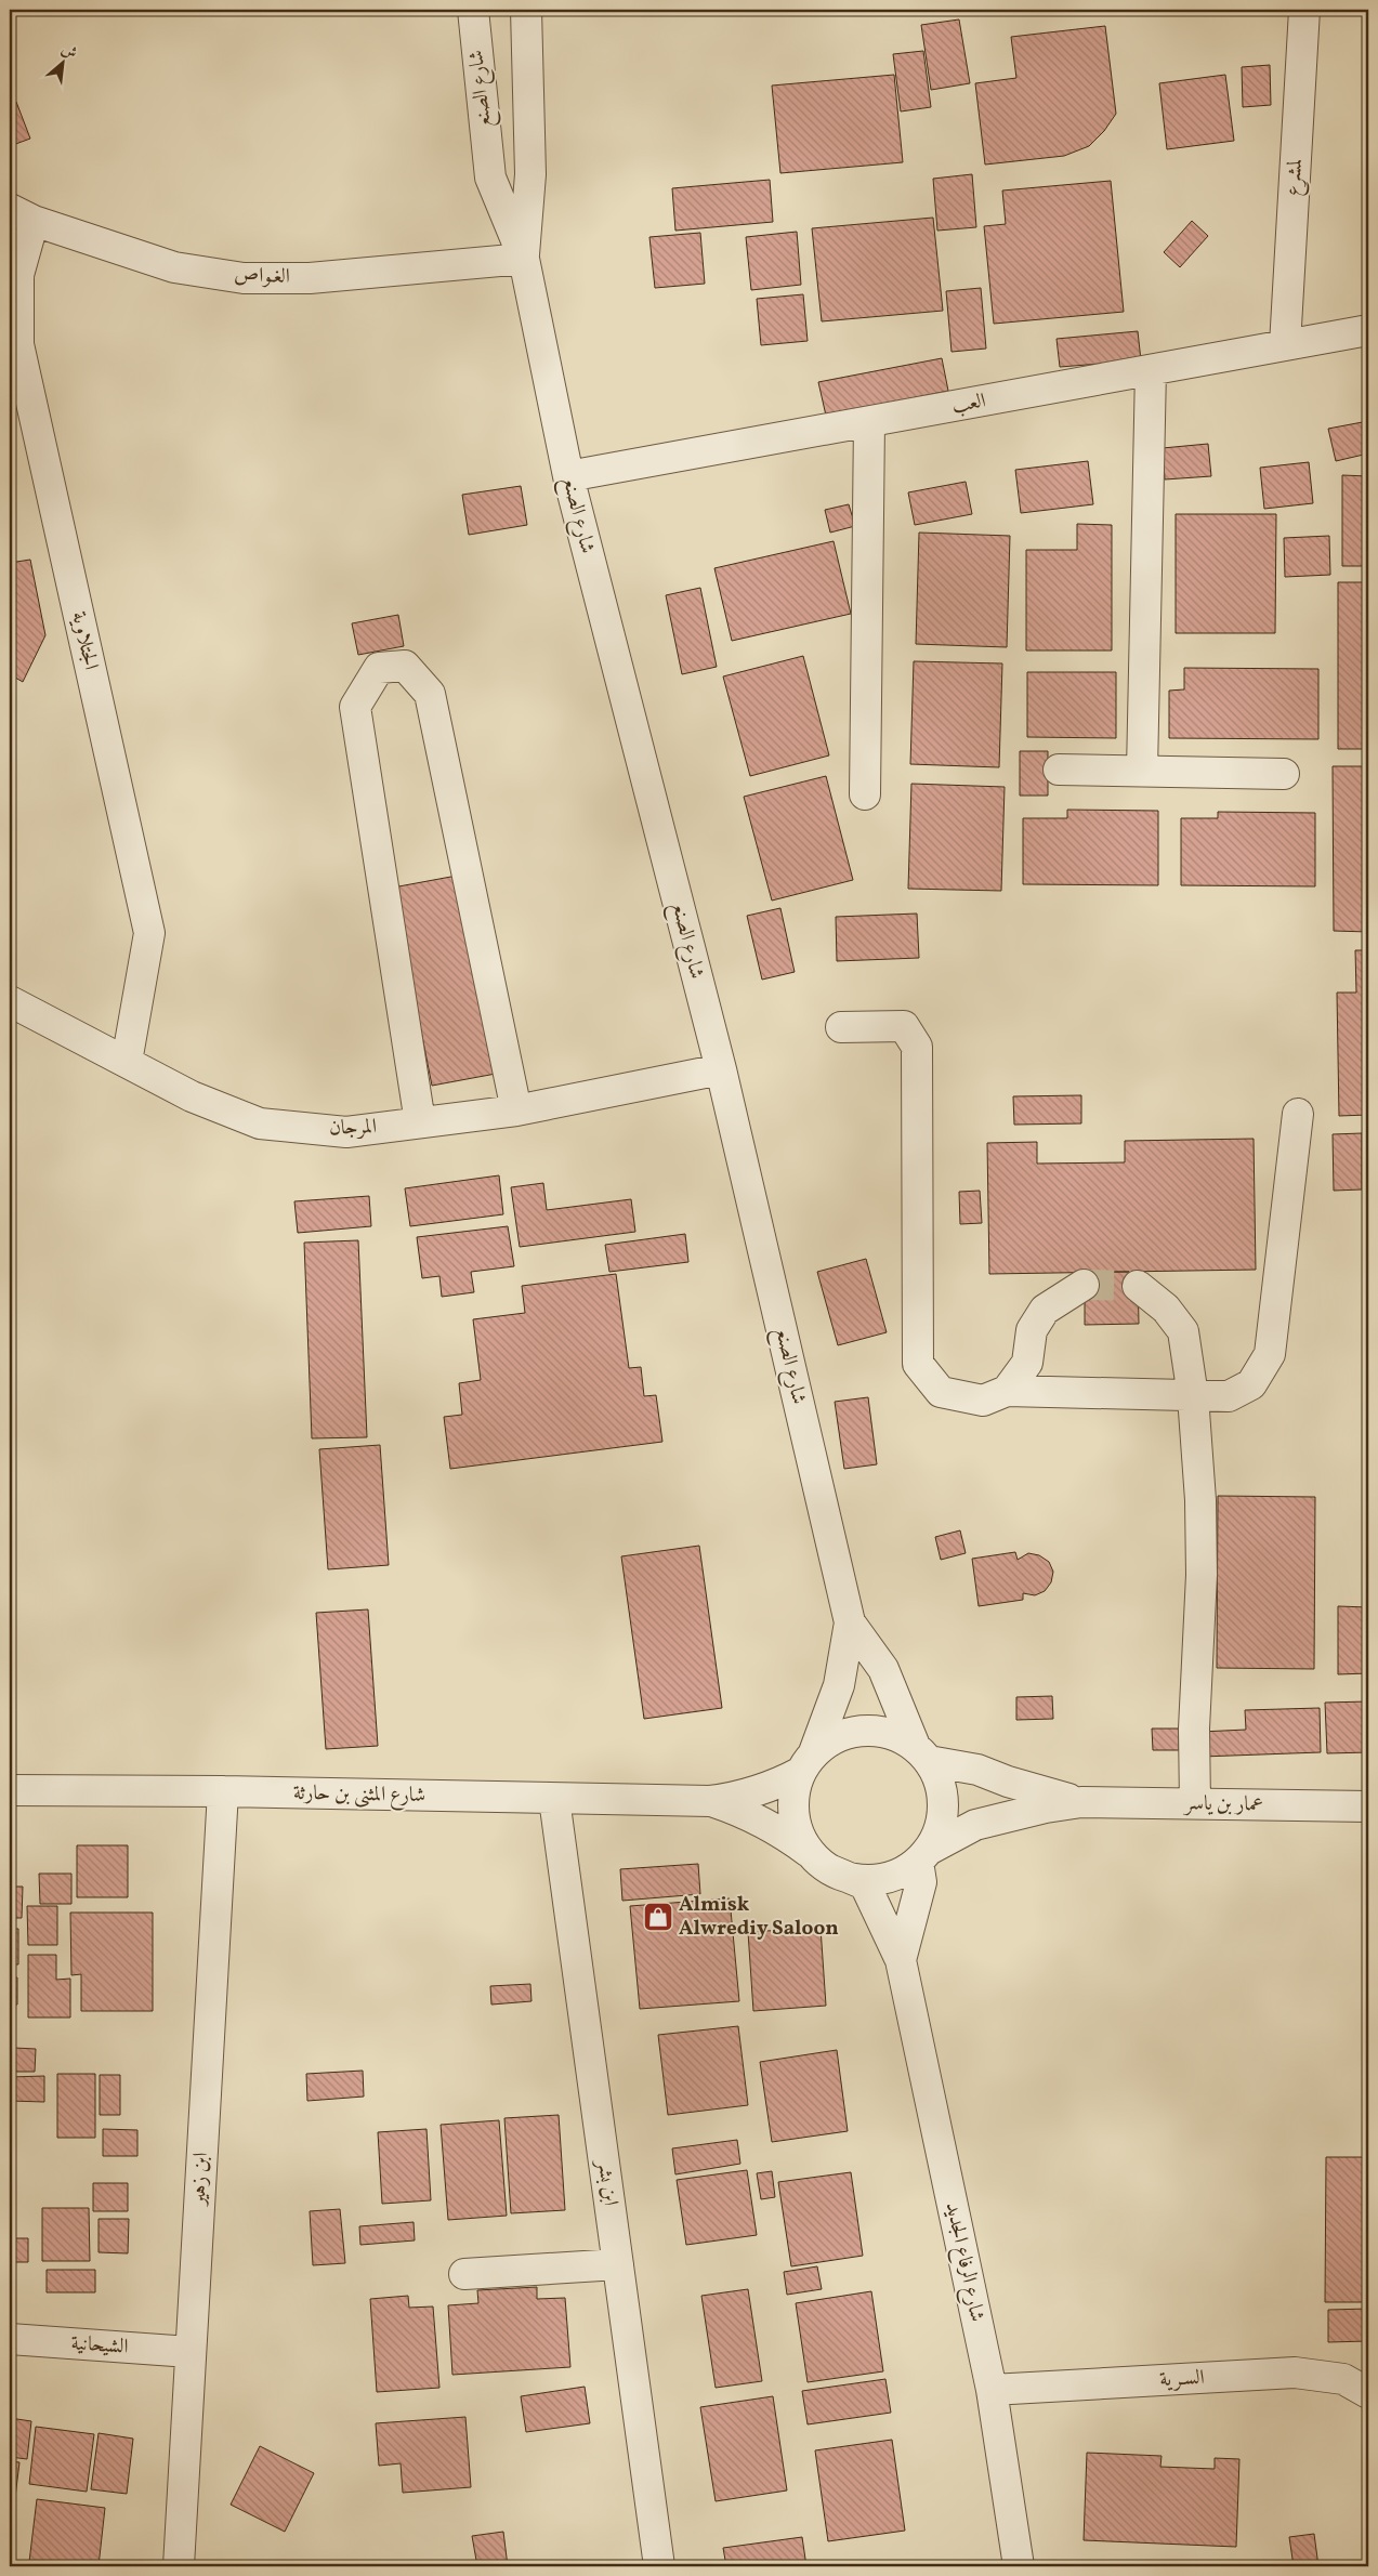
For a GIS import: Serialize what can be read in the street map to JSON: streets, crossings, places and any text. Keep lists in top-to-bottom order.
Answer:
{
  "streets": {
    "street": [
      "شارع الصنع",
      "لمشرع",
      "الغـواص",
      "العب",
      "الجتلاوية",
      "المرجان",
      "شارع المثنى بن حارثة",
      "عمار بن ياسر",
      "ابن زهير",
      "ابن بشر",
      "شارع الرفاع الجديد",
      "الشيحانية",
      "السـرية"
    ]
  },
  "crossings": [
    ["شارع الصنع", "الغـواص"],
    ["شارع الصنع", "العب"],
    ["شارع الصنع", "المرجان"],
    ["شارع الصنع", "شارع المثنى بن حارثة"],
    ["شارع الصنع", "عمار بن ياسر"],
    ["شارع الصنع", "شارع الرفاع الجديد"],
    ["لمشرع", "العب"],
    ["الغـواص", "الجتلاوية"],
    ["الجتلاوية", "المرجان"],
    ["شارع المثنى بن حارثة", "عمار بن ياسر"],
    ["شارع المثنى بن حارثة", "ابن زهير"],
    ["شارع المثنى بن حارثة", "ابن بشر"],
    ["شارع المثنى بن حارثة", "شارع الرفاع الجديد"],
    ["عمار بن ياسر", "شارع الرفاع الجديد"],
    ["ابن زهير", "الشيحانية"],
    ["شارع الرفاع الجديد", "السـرية"]
  ],
  "places": {
    "shop": ["Almisk Alwrediy Saloon"]
  },
  "north": "top right"
}
